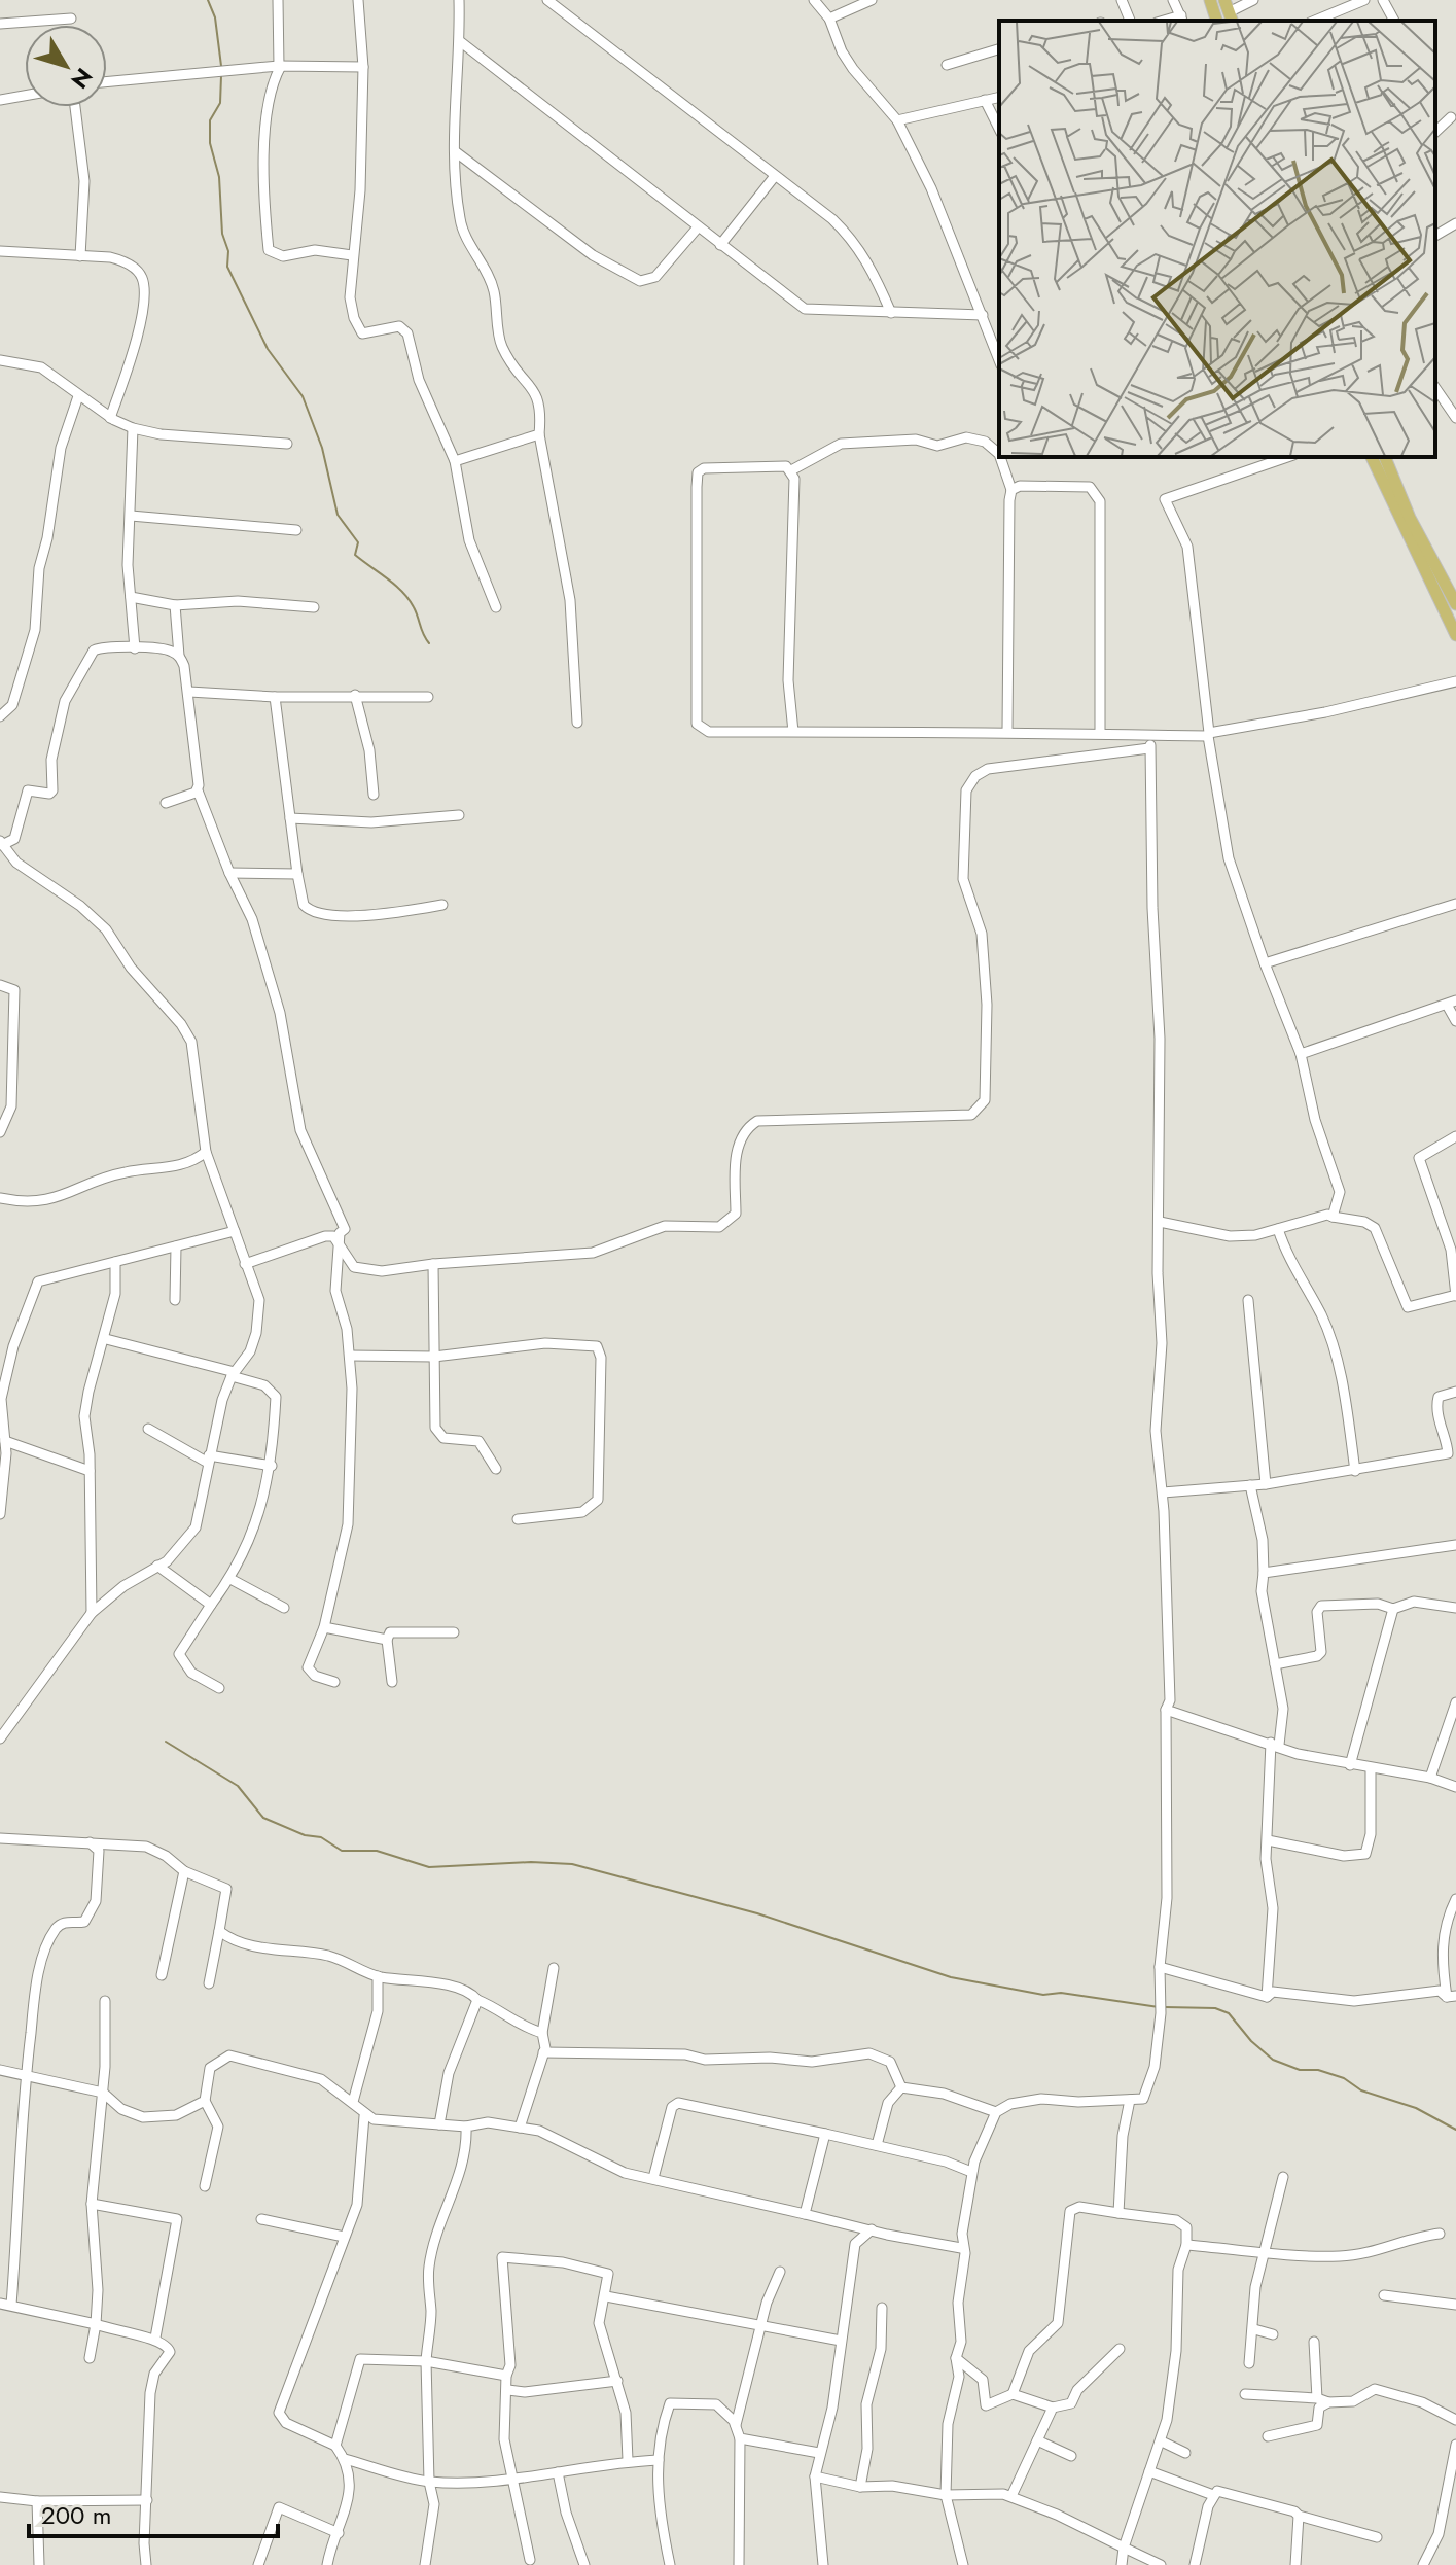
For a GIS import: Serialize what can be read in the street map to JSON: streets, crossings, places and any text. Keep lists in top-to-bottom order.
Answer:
{
  "scale_bar": "200 m",
  "north": "bottom right"
}
